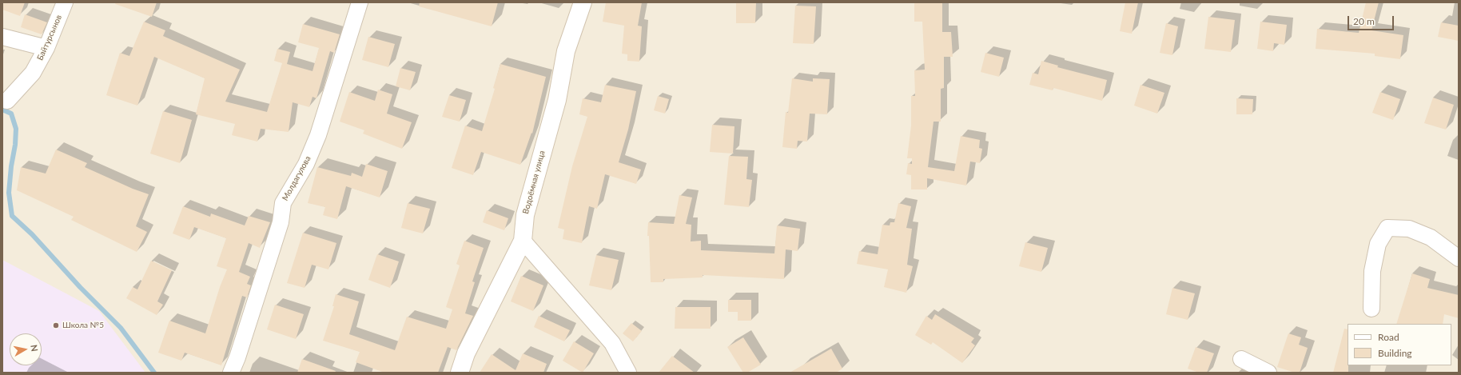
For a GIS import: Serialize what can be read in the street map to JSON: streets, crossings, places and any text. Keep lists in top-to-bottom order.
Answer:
{
  "streets": {
    "street": ["Байтурсынов", "Молдагулова", "Водоёмная улица"]
  },
  "places": ["Школа №5"],
  "legend": ["Road", "Building"],
  "scale_bar": "20 m",
  "north": "right"
}
